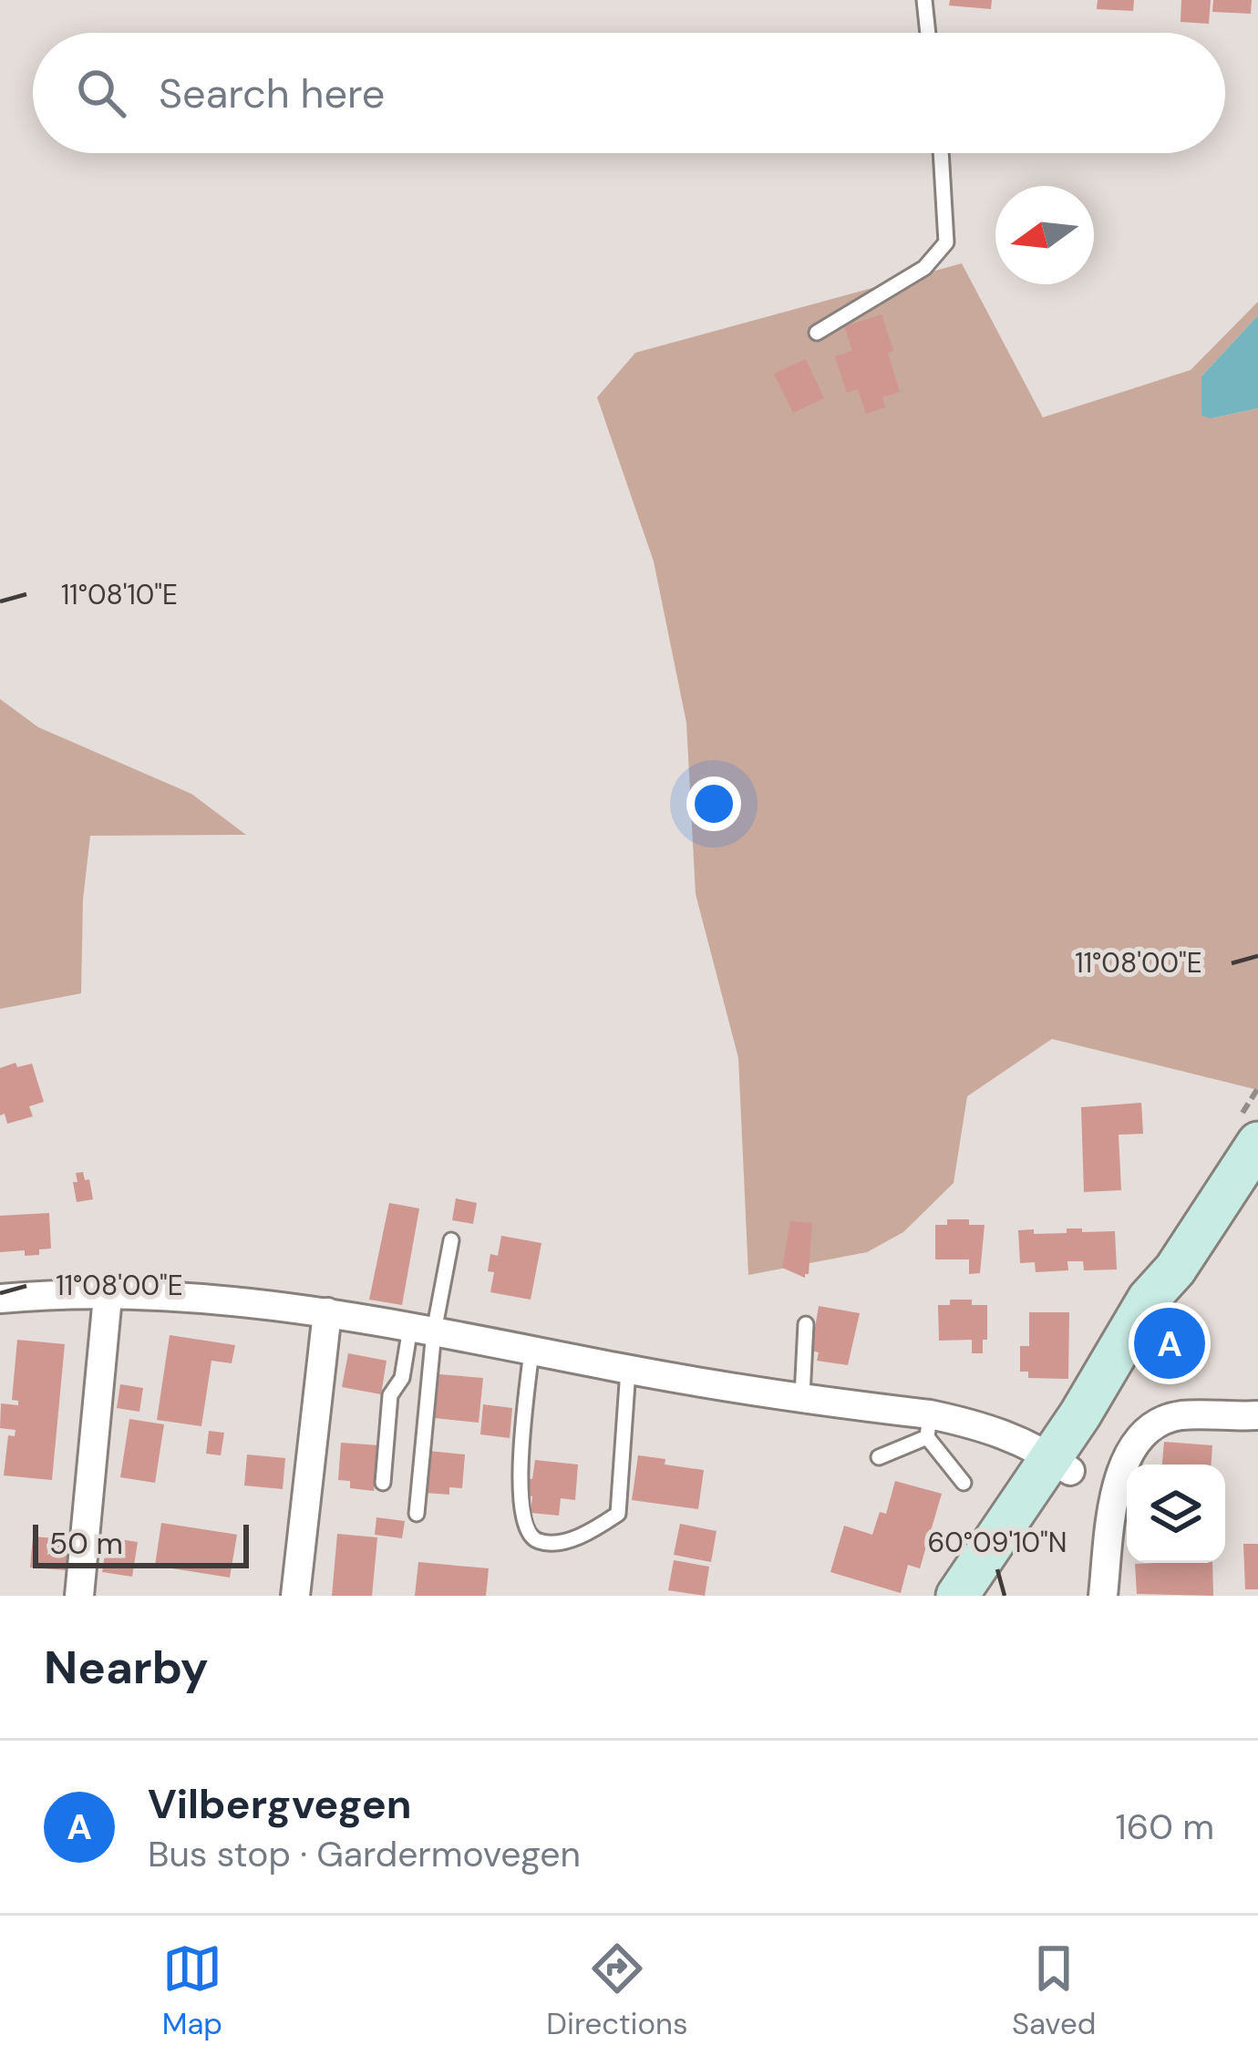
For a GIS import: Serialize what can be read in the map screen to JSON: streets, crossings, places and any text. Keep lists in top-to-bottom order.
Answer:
{
  "scale_bar": "50 m",
  "north": "left",
  "page": {
    "search": "Search here",
    "pins": "A",
    "scale": "50 m",
    "heading": "Nearby",
    "list": [
      {
        "mark": "A",
        "name": "Vilbergvegen",
        "note": "Bus stop · Gardermovegen",
        "value": "160 m"
      }
    ],
    "nav": ["Map", "Directions", "Saved"]
  },
  "coordinates": ["11°08'10\"E", "11°08'00\"E", "60°09'10\"N"]
}
